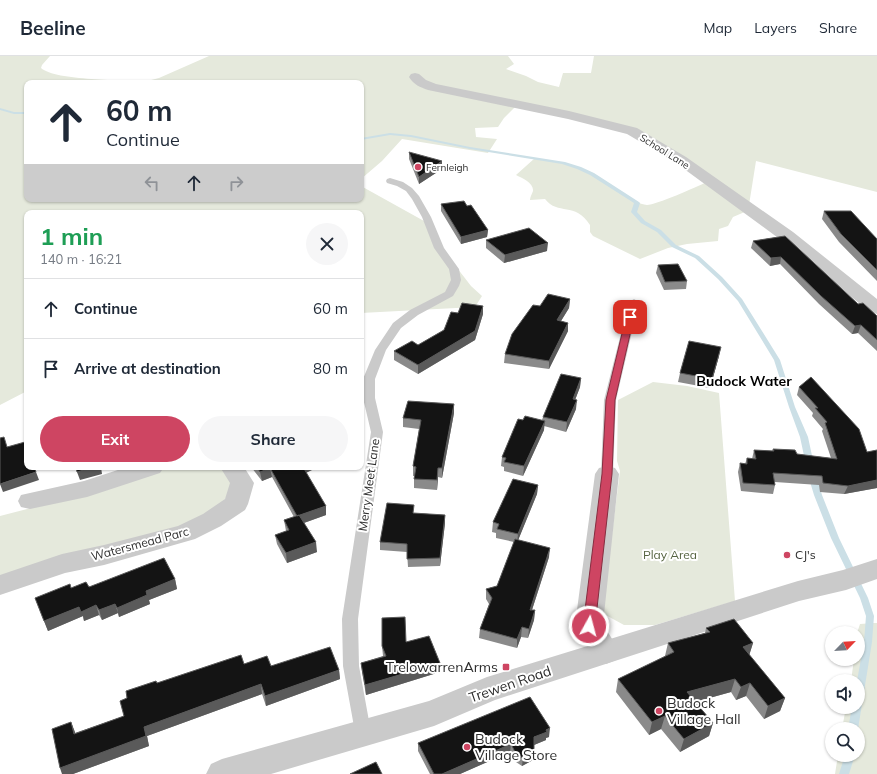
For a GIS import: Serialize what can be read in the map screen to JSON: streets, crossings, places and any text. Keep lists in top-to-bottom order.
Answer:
{
  "streets": {
    "street": ["School Lane", "Watersmead Parc", "Trewen Road"],
    "lane": ["Merry Meet Lane"]
  },
  "crossings": [
    ["Merry Meet Lane", "Trewen Road"]
  ],
  "districts": ["Budock Water"],
  "parks": ["Play Area"],
  "places": {
    "other": [
      "Fernleigh",
      "CJ's",
      "Budock Village Hall",
      "Budock Village Store"
    ],
    "transit": ["TrelowarrenArms"]
  },
  "north": "top right",
  "page": {
    "header": "Beeline",
    "nav": ["Map", "Layers", "Share"],
    "turn": ["60 m", "Continue"],
    "heading": ["1 min", "140 m · 16:21"],
    "list": [
      {
        "name": "Continue",
        "value": "60 m"
      },
      {
        "name": "Arrive at destination",
        "value": "80 m"
      }
    ],
    "buttons": ["Exit", "Share"]
  }
}
